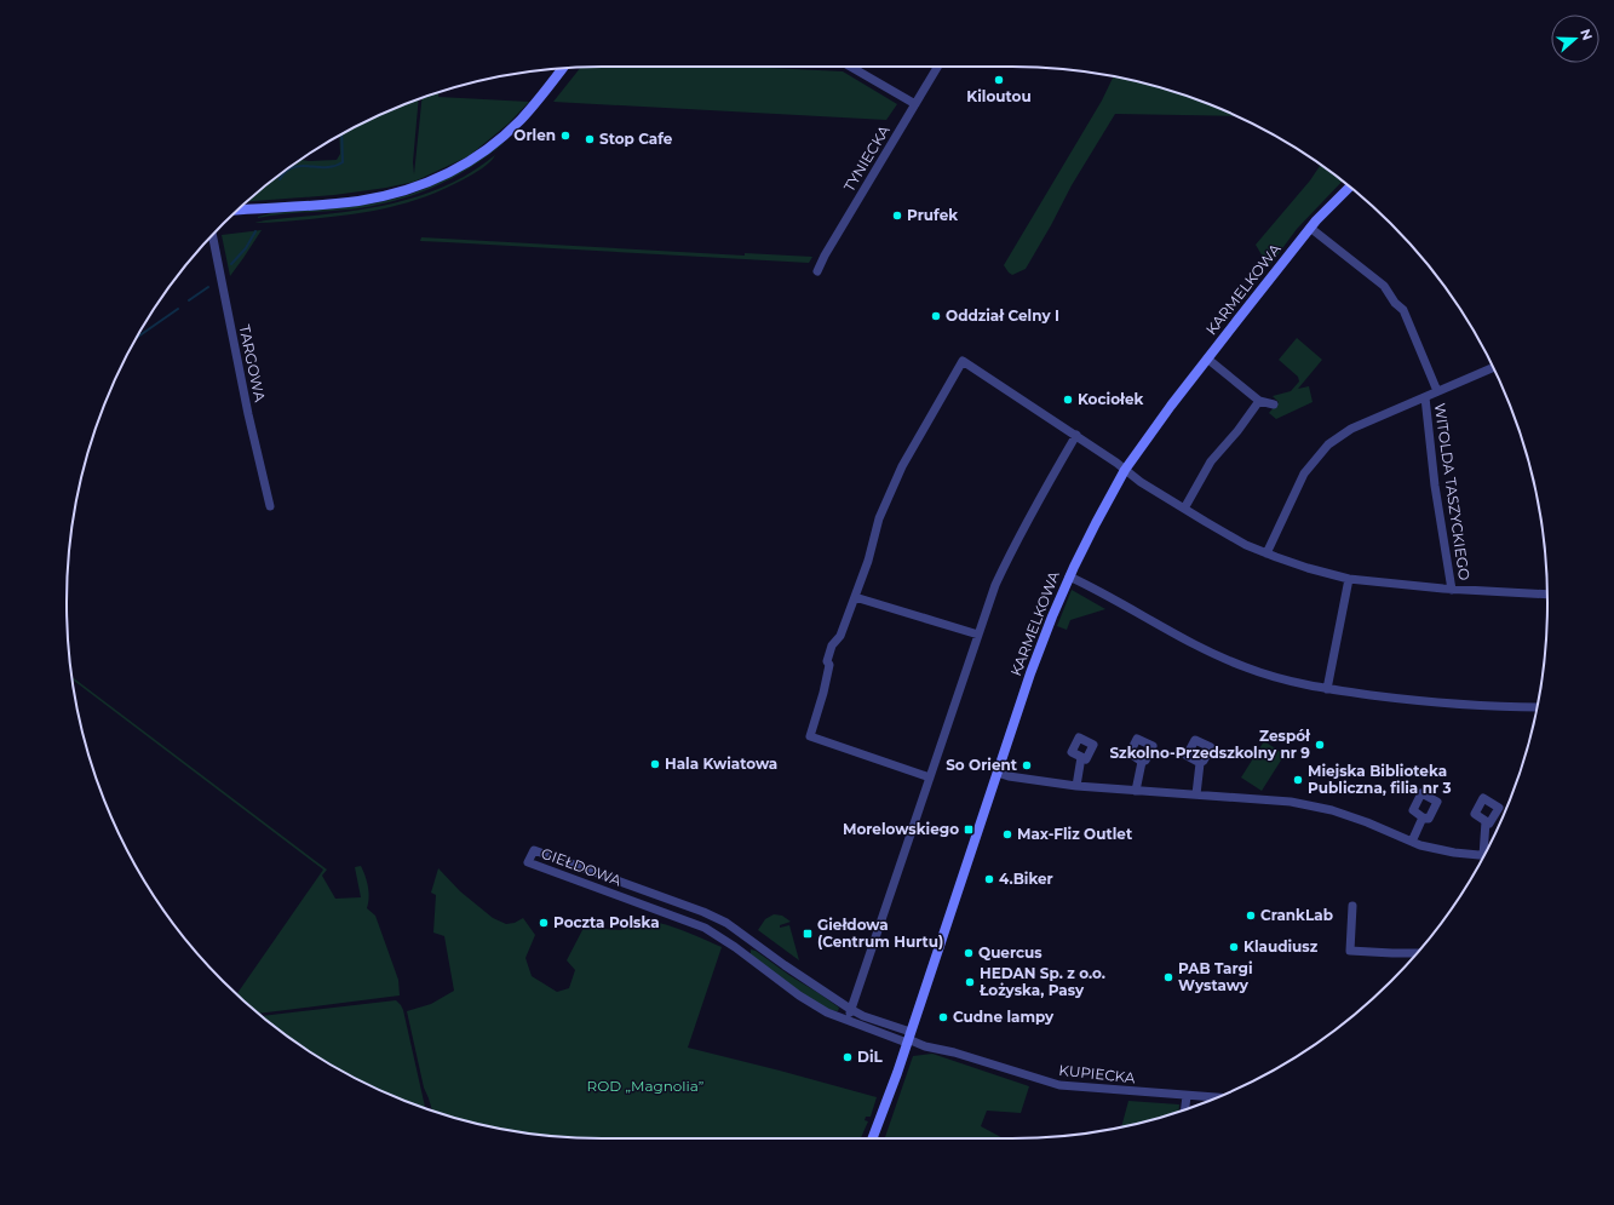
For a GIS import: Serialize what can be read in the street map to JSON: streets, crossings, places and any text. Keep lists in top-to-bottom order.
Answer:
{
  "streets": {
    "street": [
      "TYNIECKA",
      "KARMELKOWA",
      "TARGOWA",
      "WITOLDA TASZYCKIEGO",
      "GIEŁDOWA",
      "KUPIECKA"
    ]
  },
  "crossings": [
    ["KARMELKOWA", "GIEŁDOWA"],
    ["KARMELKOWA", "KUPIECKA"],
    ["GIEŁDOWA", "KUPIECKA"]
  ],
  "parks": ["ROD „Magnolia”"],
  "places": {
    "other": [
      "Kiloutou",
      "Orlen",
      "Stop Cafe",
      "Prufek",
      "Oddział Celny I",
      "Kociołek",
      "Zespół Szkolno-Przedszkolny nr 9",
      "Hala Kwiatowa",
      "So Orient",
      "Miejska Biblioteka Publiczna, filia nr 3",
      "Max-Fliz Outlet",
      "4.Biker",
      "CrankLab",
      "Poczta Polska",
      "Klaudiusz",
      "Quercus",
      "PAB Targi Wystawy",
      "HEDAN Sp. z o.o. Łożyska, Pasy",
      "Cudne lampy",
      "DiL"
    ],
    "transit": ["Morelowskiego", "Giełdowa (Centrum Hurtu)"]
  },
  "north": "right"
}
